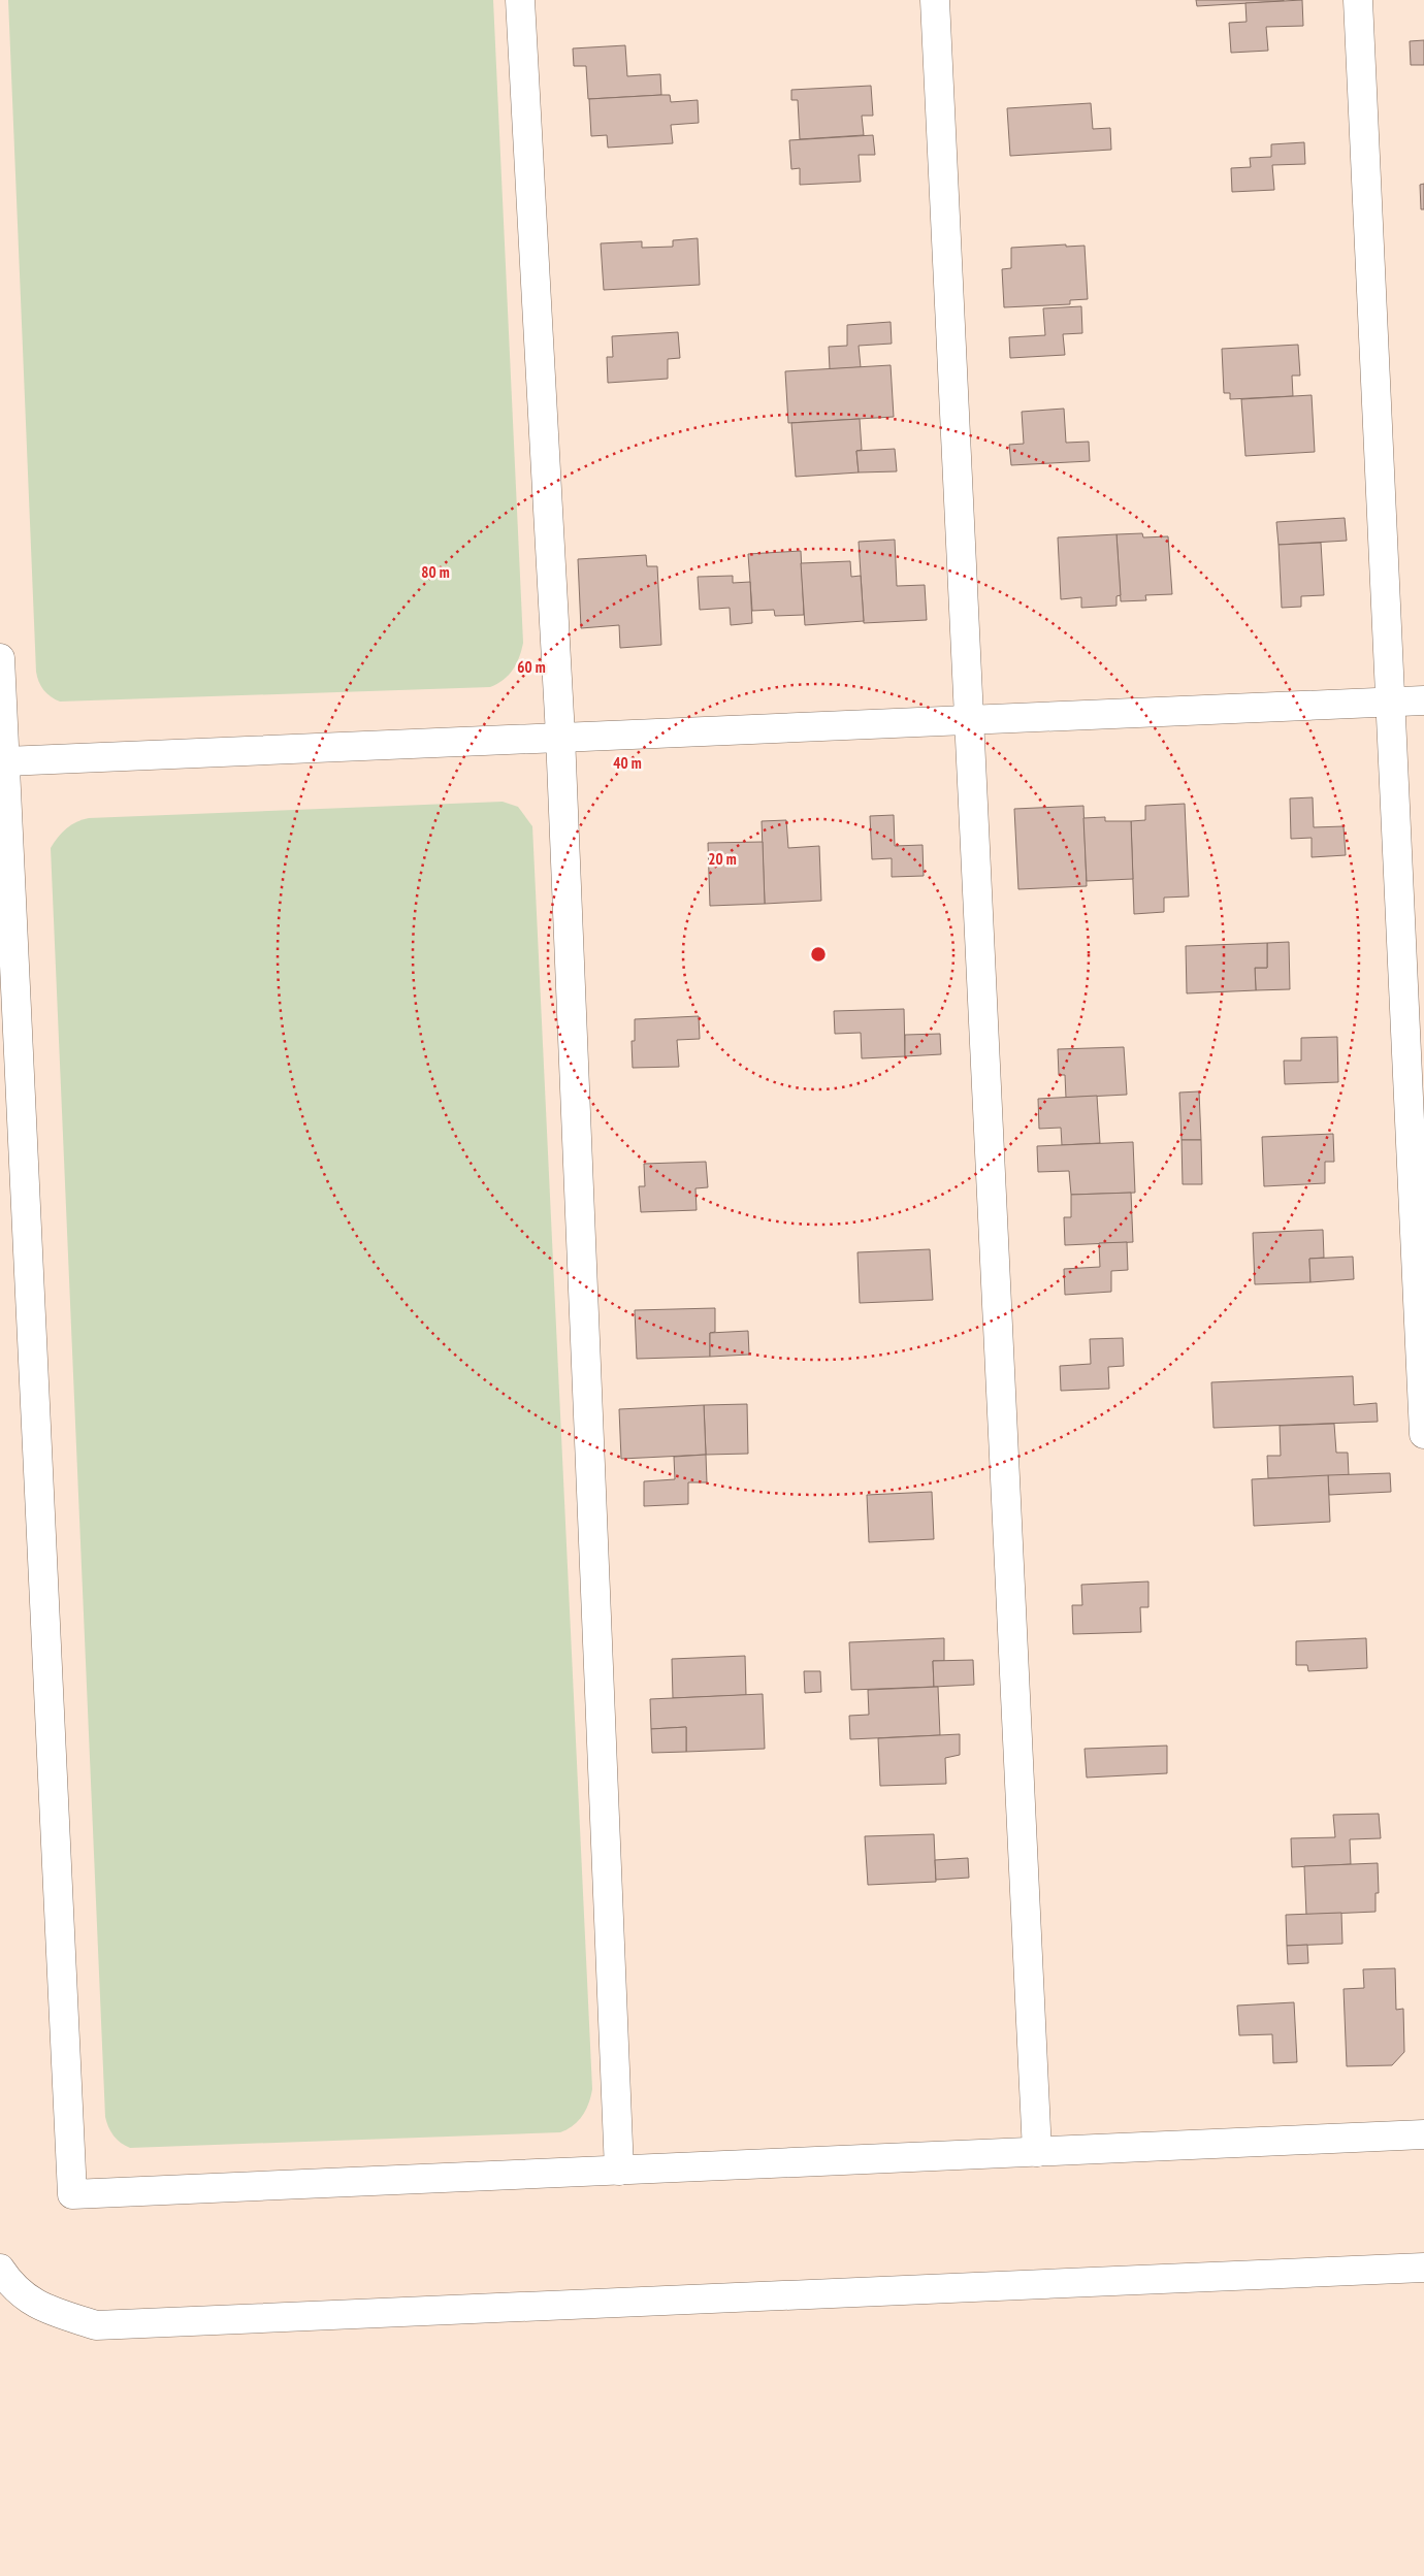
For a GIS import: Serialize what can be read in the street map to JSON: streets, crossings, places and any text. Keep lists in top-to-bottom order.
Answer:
{
  "rings": [
    "80 m",
    "60 m",
    "40 m",
    "20 m"
  ]
}
